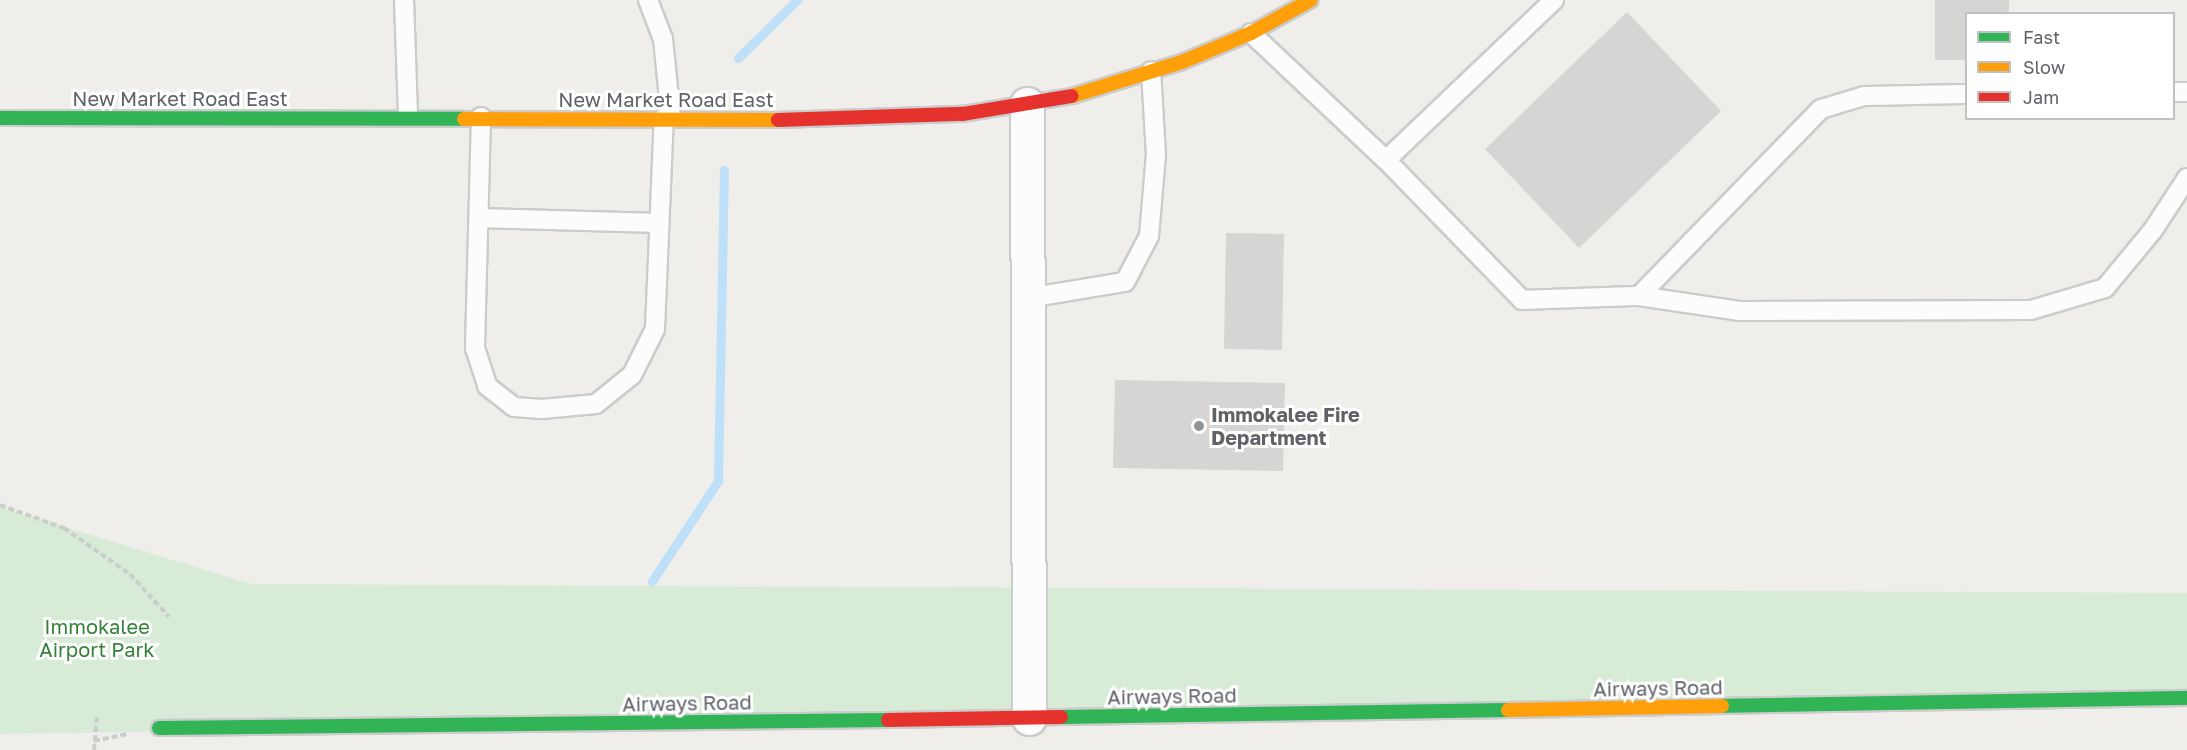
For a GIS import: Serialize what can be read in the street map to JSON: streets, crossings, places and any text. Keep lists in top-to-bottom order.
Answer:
{
  "streets": {
    "street": ["New Market Road East", "Airways Road"]
  },
  "parks": ["Immokalee Airport Park"],
  "places": ["Immokalee Fire Department"],
  "legend": ["Fast", "Slow", "Jam"]
}
